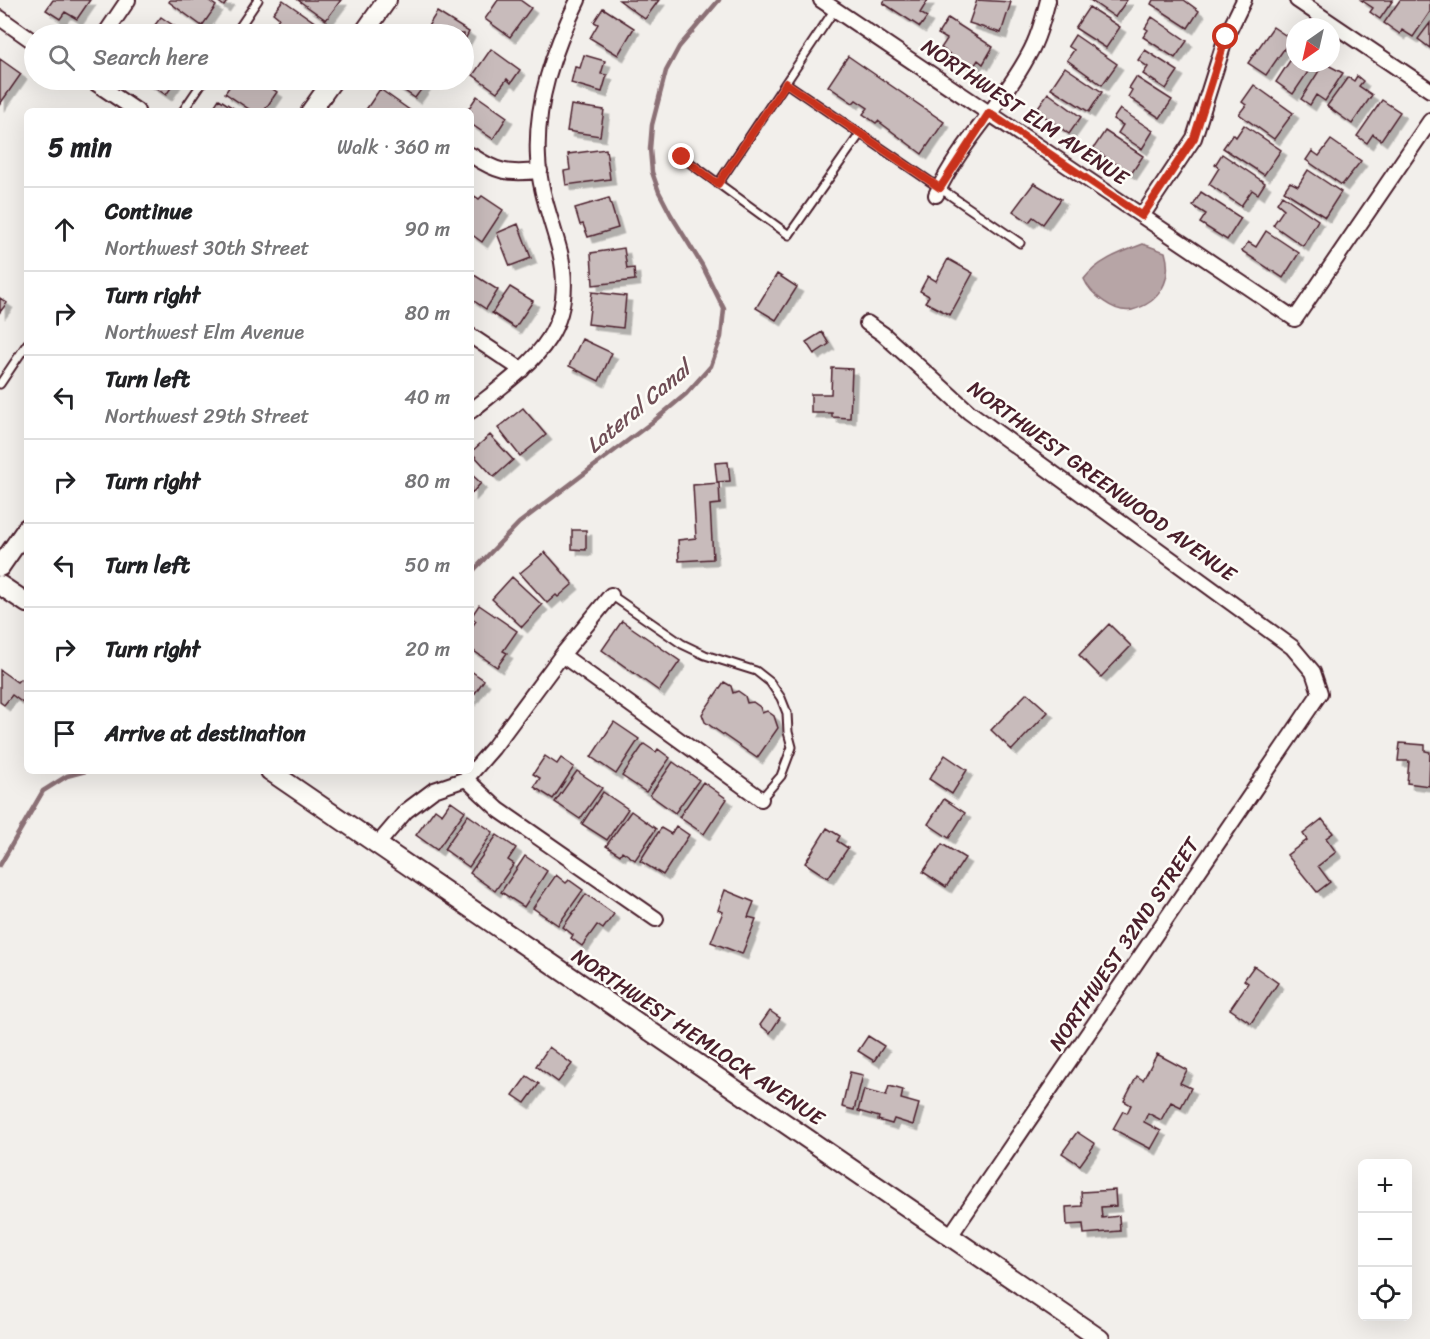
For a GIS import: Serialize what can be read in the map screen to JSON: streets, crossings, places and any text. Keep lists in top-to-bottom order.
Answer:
{
  "streets": {
    "street": [
      "NORTHWEST ELM AVENUE",
      "NORTHWEST GREENWOOD AVENUE",
      "NORTHWEST 32ND STREET",
      "NORTHWEST HEMLOCK AVENUE"
    ]
  },
  "crossings": [
    ["NORTHWEST GREENWOOD AVENUE", "NORTHWEST 32ND STREET"],
    ["NORTHWEST 32ND STREET", "NORTHWEST HEMLOCK AVENUE"]
  ],
  "water": ["Lateral Canal"],
  "north": "bottom left",
  "page": {
    "search": "Search here",
    "heading": ["5 min", "Walk · 360 m"],
    "list": [
      ["Continue", "Northwest 30th Street", "90 m"],
      ["Turn right", "Northwest Elm Avenue", "80 m"],
      ["Turn left", "Northwest 29th Street", "40 m"],
      ["Turn right", "80 m"],
      ["Turn left", "50 m"],
      ["Turn right", "20 m"],
      "Arrive at destination"
    ],
    "map_buttons": ["+", "−"]
  }
}
